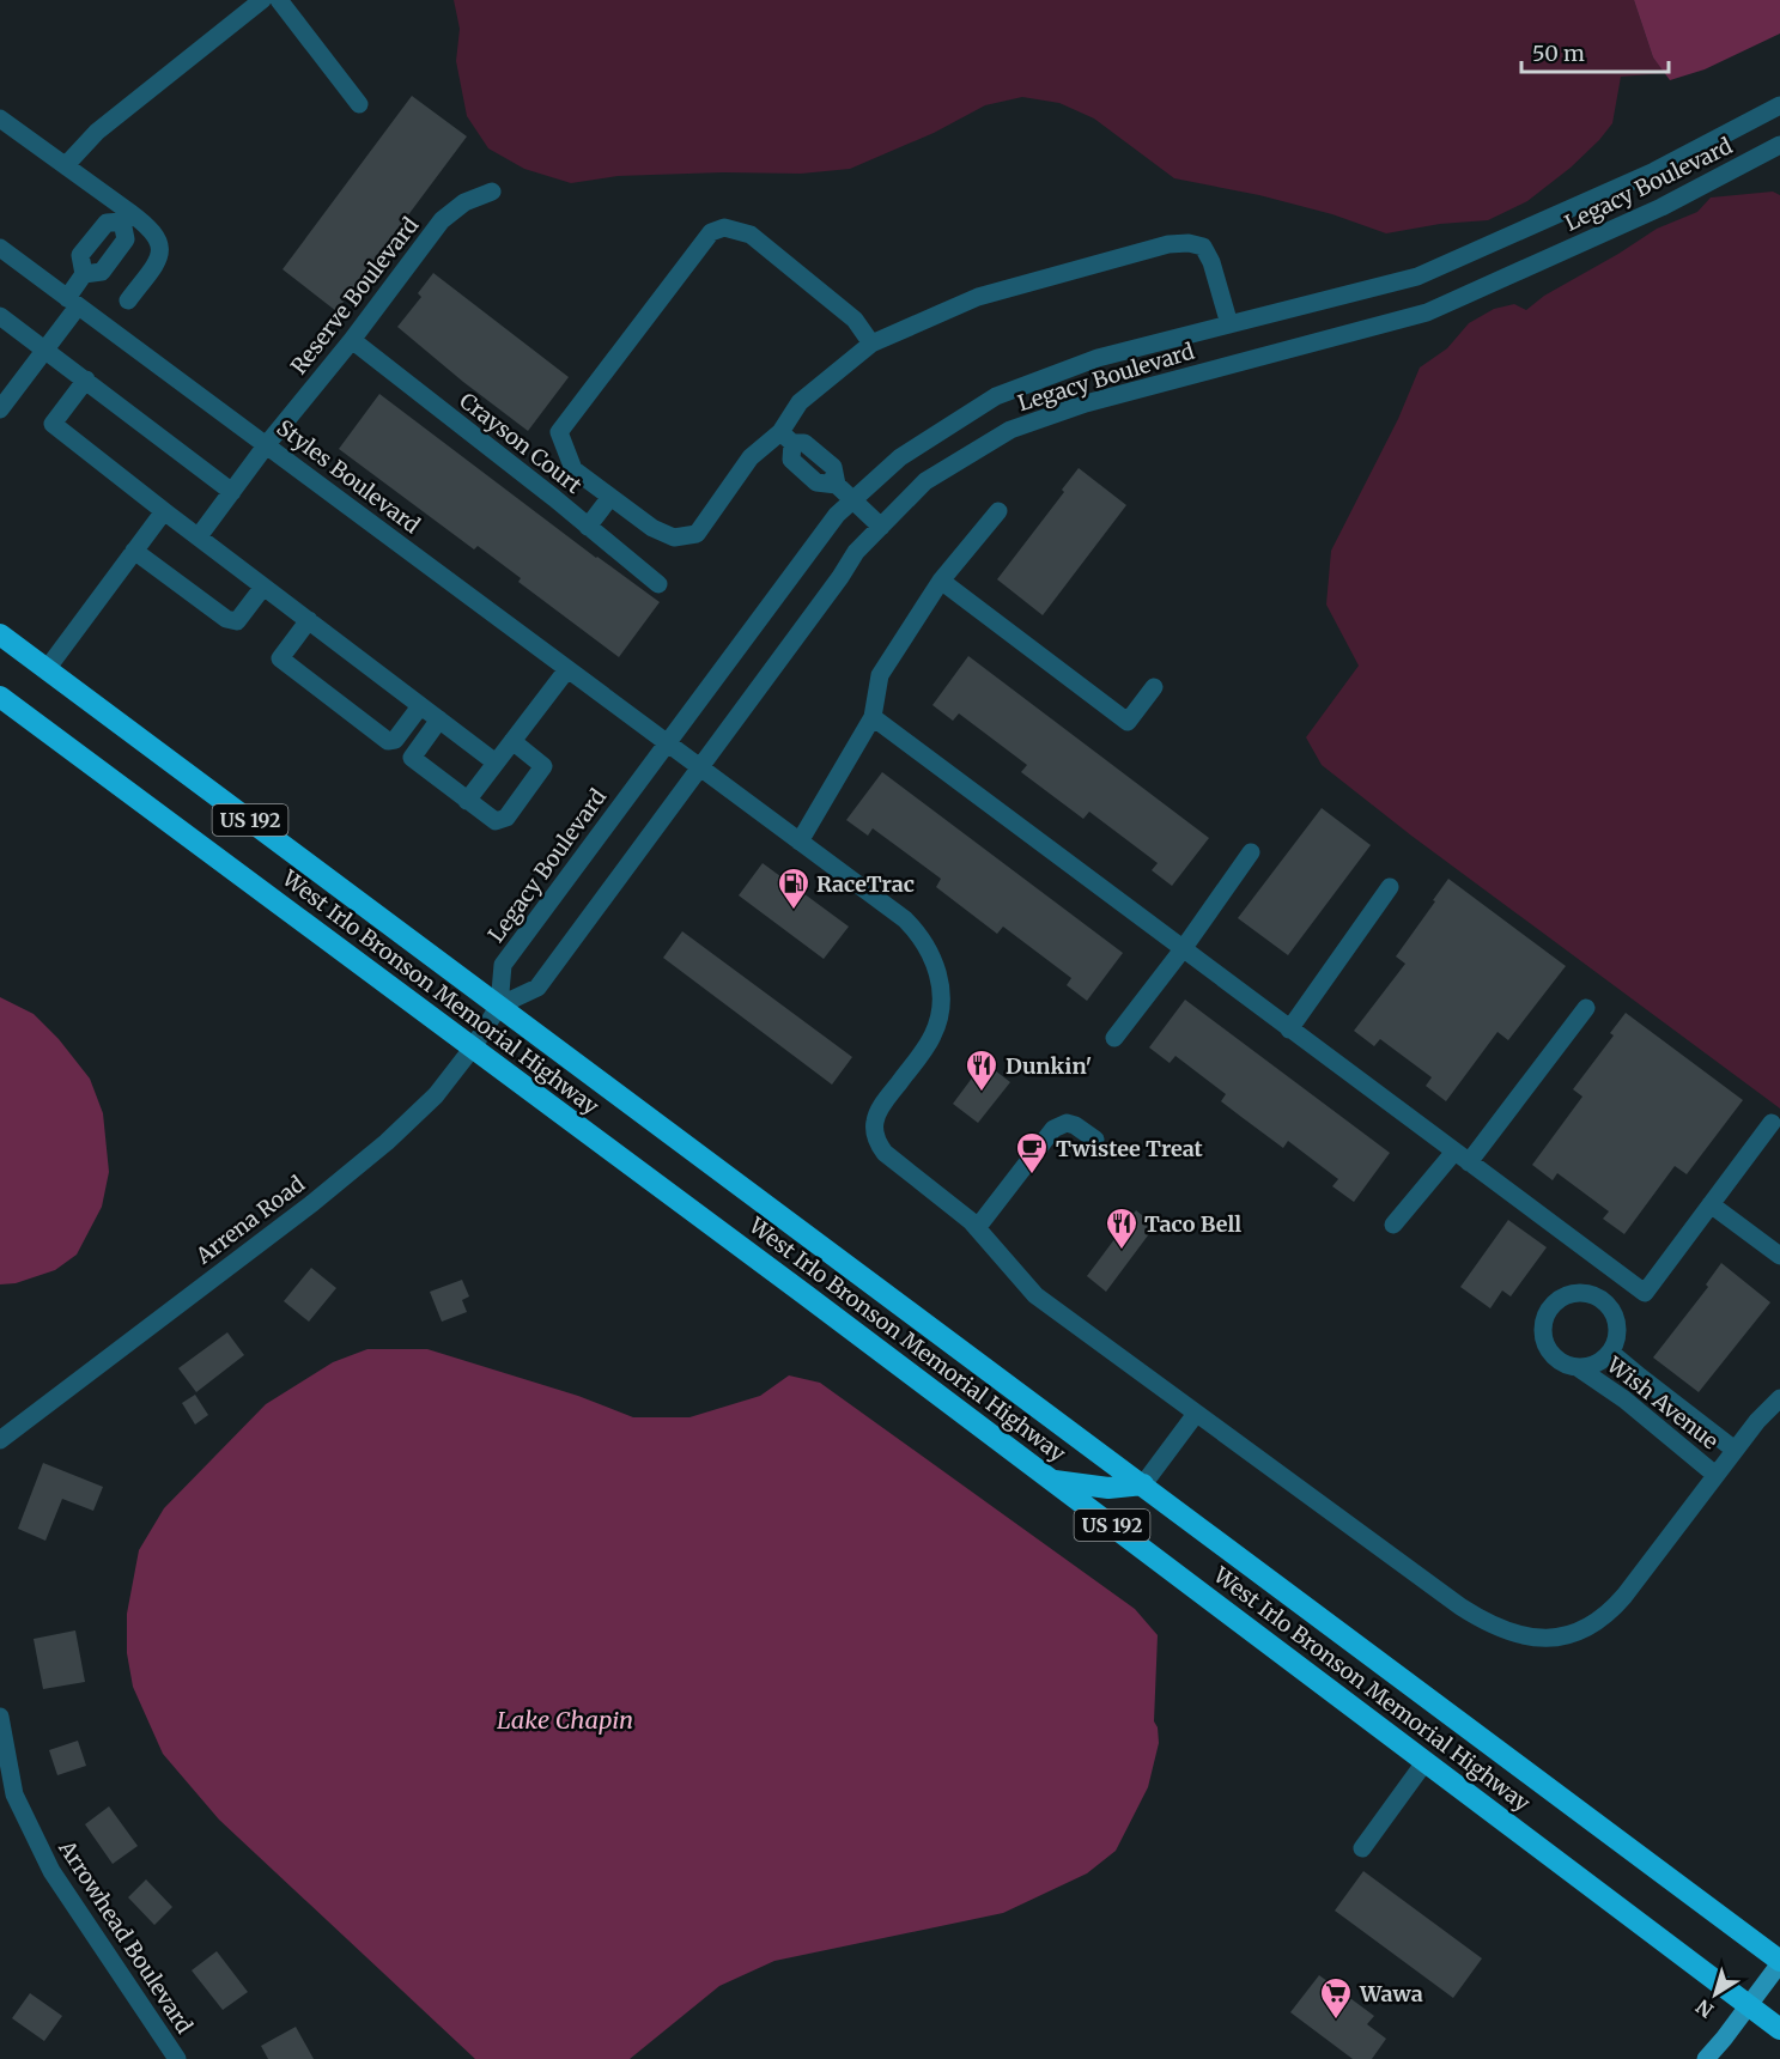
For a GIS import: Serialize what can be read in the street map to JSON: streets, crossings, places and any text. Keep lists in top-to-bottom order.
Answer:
{
  "streets": {
    "highway": ["US 192", "West Irlo Bronson Memorial Highway"],
    "street": [
      "Legacy Boulevard",
      "Reserve Boulevard",
      "Crayson Court",
      "Styles Boulevard",
      "Arrena Road",
      "Wish Avenue",
      "Arrowhead Boulevard"
    ]
  },
  "crossings": [
    ["Legacy Boulevard", "Styles Boulevard"],
    ["Legacy Boulevard", "West Irlo Bronson Memorial Highway"],
    ["Legacy Boulevard", "Arrena Road"],
    ["Reserve Boulevard", "Crayson Court"],
    ["Reserve Boulevard", "Styles Boulevard"],
    ["Styles Boulevard", "Wish Avenue"],
    ["West Irlo Bronson Memorial Highway", "Arrena Road"]
  ],
  "water": ["Lake Chapin"],
  "places": {
    "fuel station": ["RaceTrac"],
    "restaurant": ["Dunkin'", "Taco Bell"],
    "cafe": ["Twistee Treat"],
    "supermarket": ["Wawa"]
  },
  "scale_bar": "50 m",
  "north": "bottom left"
}
